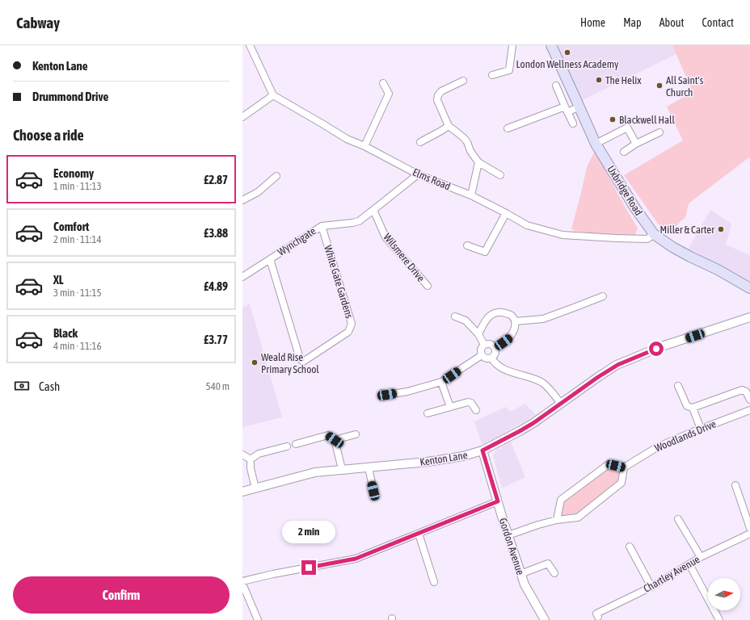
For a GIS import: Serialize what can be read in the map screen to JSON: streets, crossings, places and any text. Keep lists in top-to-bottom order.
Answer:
{
  "streets": {
    "main road": ["Uxbridge Road"],
    "street": [
      "Elms Road",
      "Wynchgate",
      "Wilsmere Drive",
      "White Gate Gardens",
      "Woodlands Drive",
      "Kenton Lane",
      "Gordon Avenue",
      "Chartley Avenue"
    ]
  },
  "crossings": [
    ["Elms Road", "Uxbridge Road"],
    ["Elms Road", "Wynchgate"],
    ["Wynchgate", "Wilsmere Drive"],
    ["Wynchgate", "White Gate Gardens"],
    ["Kenton Lane", "Gordon Avenue"]
  ],
  "places": [
    "London Wellness Academy",
    "The Helix",
    "All Saint's Church",
    "Blackwell Hall",
    "Miller & Carter",
    "Weald Rise Primary School"
  ],
  "north": "right",
  "page": {
    "header": "Cabway",
    "nav": [
      "Home",
      "Map",
      "About",
      "Contact"
    ],
    "banner": ["Kenton Lane", "Drummond Drive"],
    "heading": "Choose a ride",
    "list": [
      {
        "name": "Economy",
        "note": "1 min · 11:13",
        "value": "£2.87"
      },
      {
        "name": "Comfort",
        "note": "2 min · 11:14",
        "value": "£3.88"
      },
      {
        "name": "XL",
        "note": "3 min · 11:15",
        "value": "£4.89"
      },
      {
        "name": "Black",
        "note": "4 min · 11:16",
        "value": "£3.77"
      }
    ],
    "pay": ["Cash", "540 m"],
    "bubble": "2 min",
    "buttons": "Confirm"
  }
}
